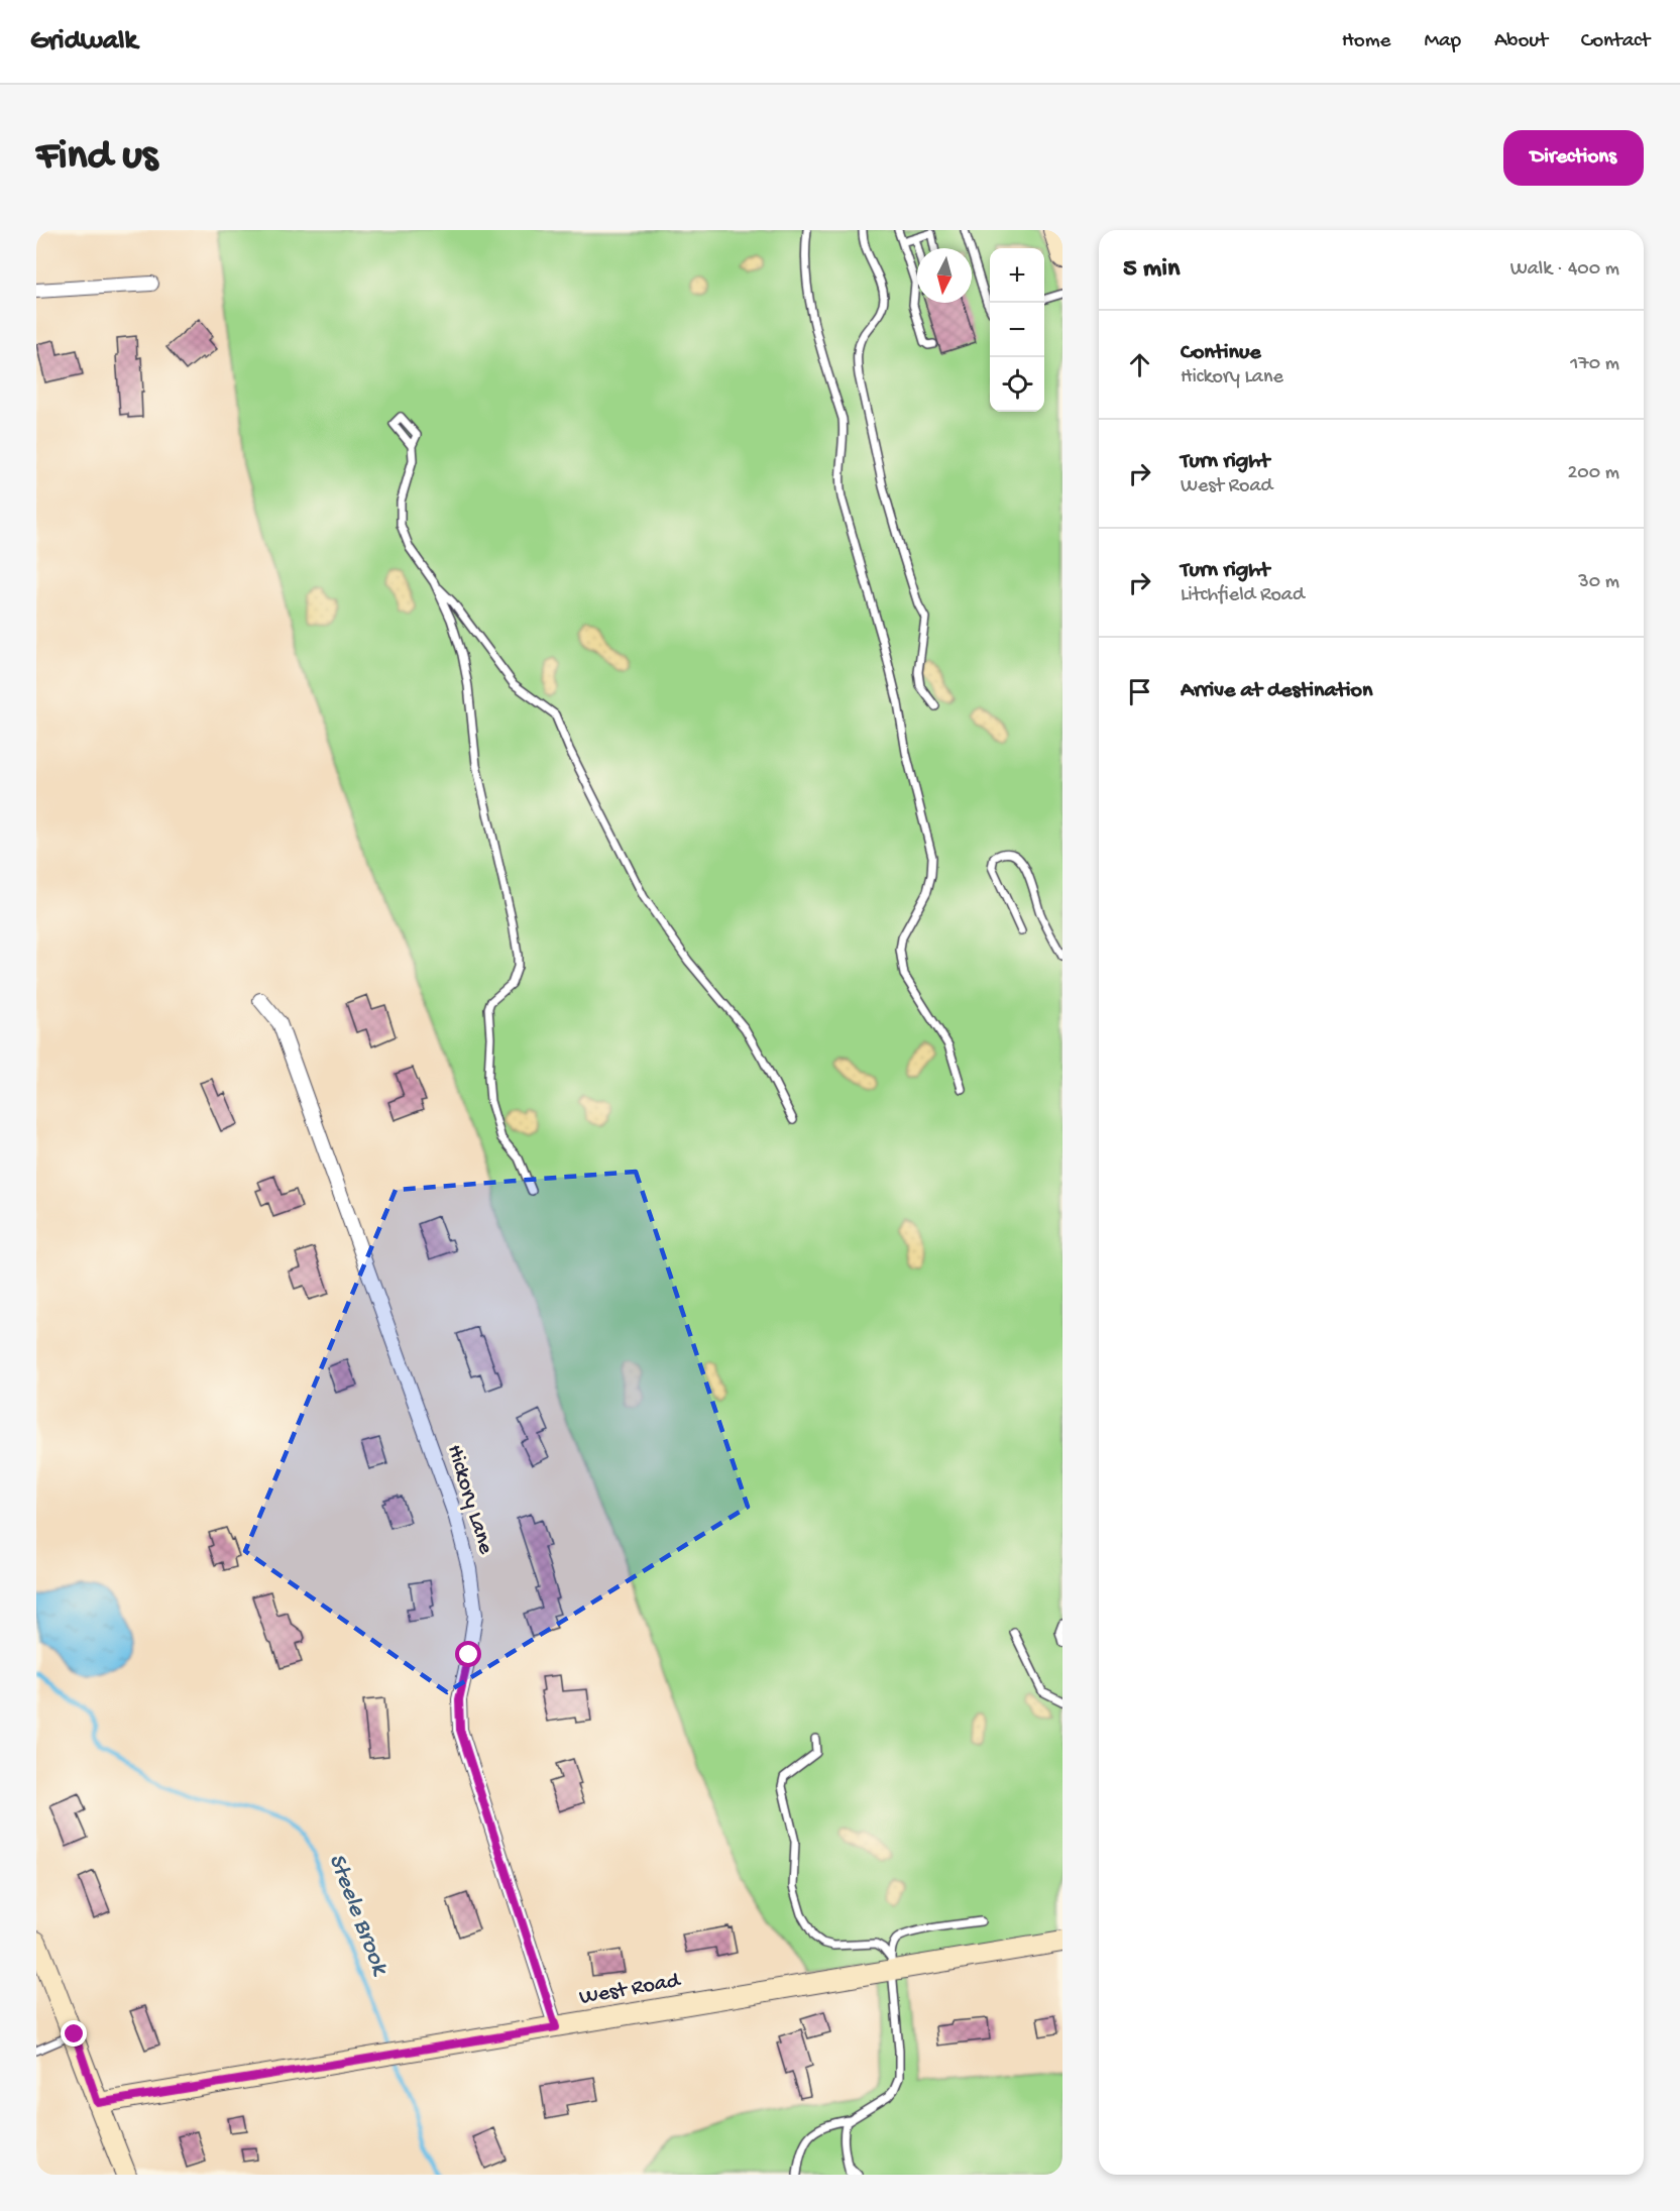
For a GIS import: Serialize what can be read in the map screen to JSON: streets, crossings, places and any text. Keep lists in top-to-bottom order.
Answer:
{
  "streets": {
    "street": ["Hickory Lane", "West Road"]
  },
  "crossings": [
    ["Hickory Lane", "West Road"]
  ],
  "water": ["Steele Brook"],
  "north": "bottom",
  "page": {
    "header": "Gridwalk",
    "nav": [
      "Home",
      "Map",
      "About",
      "Contact"
    ],
    "buttons": "Directions",
    "title": "Find us",
    "heading": ["5 min", "Walk · 400 m"],
    "map_buttons": ["+", "−"],
    "list": [
      ["Continue", "Hickory Lane", "170 m"],
      ["Turn right", "West Road", "200 m"],
      ["Turn right", "Litchfield Road", "30 m"],
      "Arrive at destination"
    ]
  }
}
